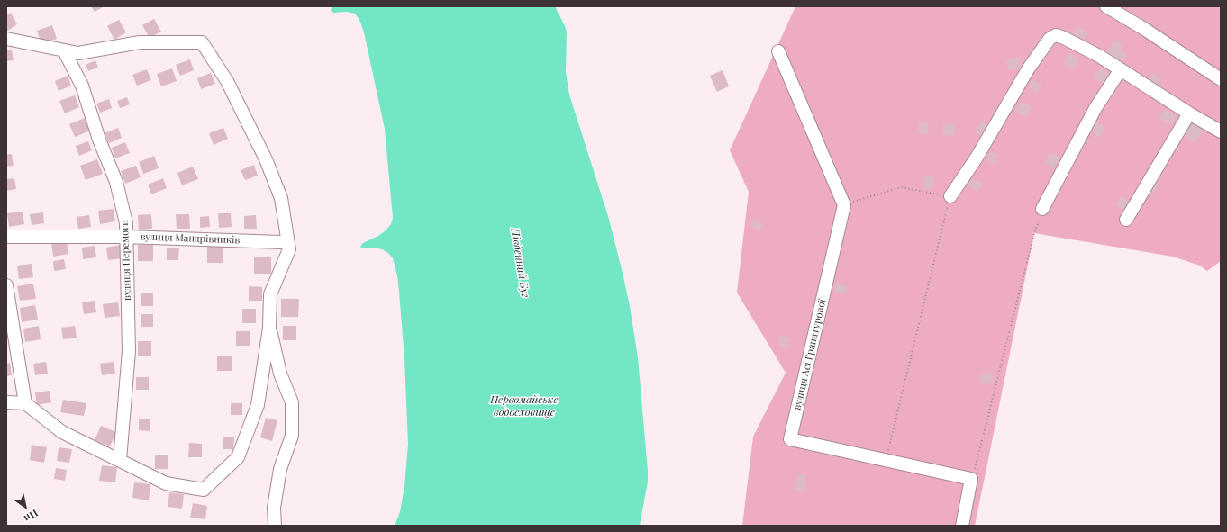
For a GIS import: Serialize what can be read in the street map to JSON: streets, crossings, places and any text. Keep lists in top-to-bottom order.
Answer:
{
  "streets": {
    "street": ["вулиця Мандрівників", "вулиця Перемоги", "вулиця Асі Гранатурової"]
  },
  "crossings": [
    ["вулиця Мандрівників", "вулиця Перемоги"]
  ],
  "water": ["Південний Буг", "Первомайське водосховище"],
  "north": "bottom right"
}
